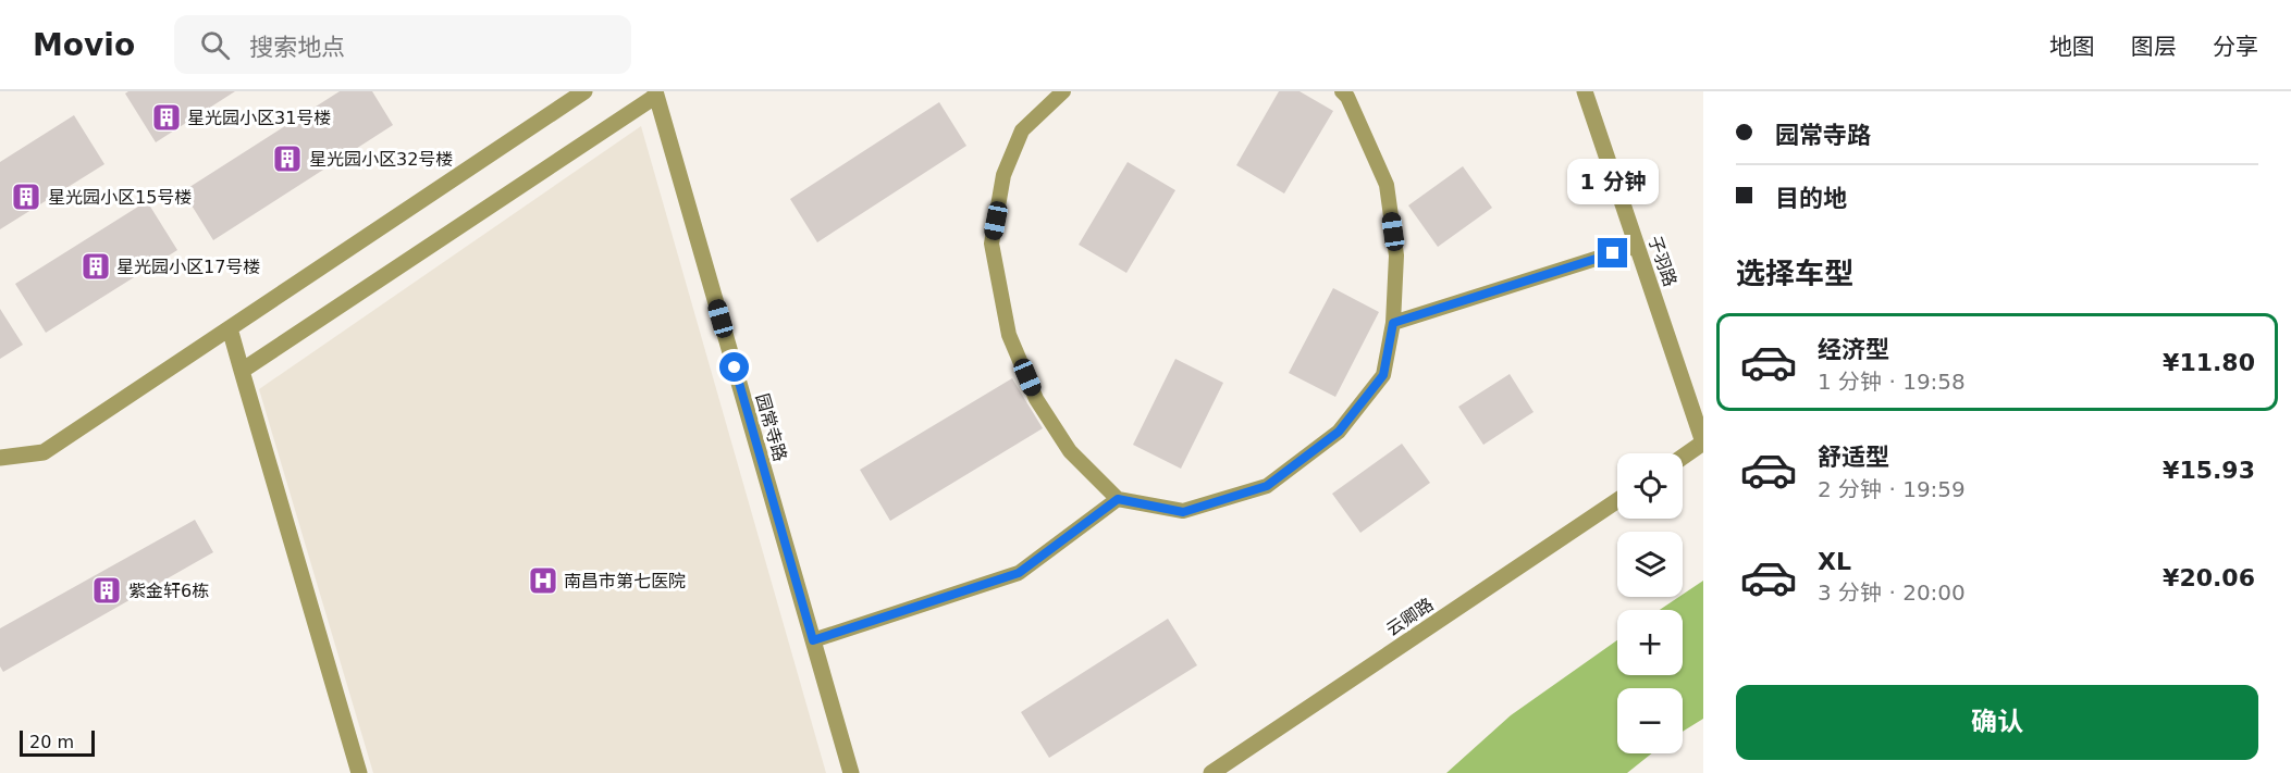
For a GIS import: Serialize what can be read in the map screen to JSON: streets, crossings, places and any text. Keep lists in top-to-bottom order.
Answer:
{
  "streets": {
    "street": ["子羽路", "园常寺路", "云卿路"]
  },
  "places": {
    "building": [
      "星光园小区31号楼",
      "星光园小区32号楼",
      "星光园小区15号楼",
      "星光园小区17号楼",
      "紫金轩6栋"
    ],
    "hospital": ["南昌市第七医院"]
  },
  "scale_bar": "20 m",
  "page": {
    "header": "Movio",
    "search": "搜索地点",
    "nav": ["地图", "图层", "分享"],
    "banner": ["园常寺路", "目的地"],
    "bubble": "1 分钟",
    "heading": "选择车型",
    "list": [
      {
        "name": "经济型",
        "note": "1 分钟 · 19:58",
        "value": "¥11.80"
      },
      {
        "name": "舒适型",
        "note": "2 分钟 · 19:59",
        "value": "¥15.93"
      },
      {
        "name": "XL",
        "note": "3 分钟 · 20:00",
        "value": "¥20.06"
      }
    ],
    "map_buttons": ["+", "−"],
    "buttons": "确认",
    "scale": "20 m"
  }
}
